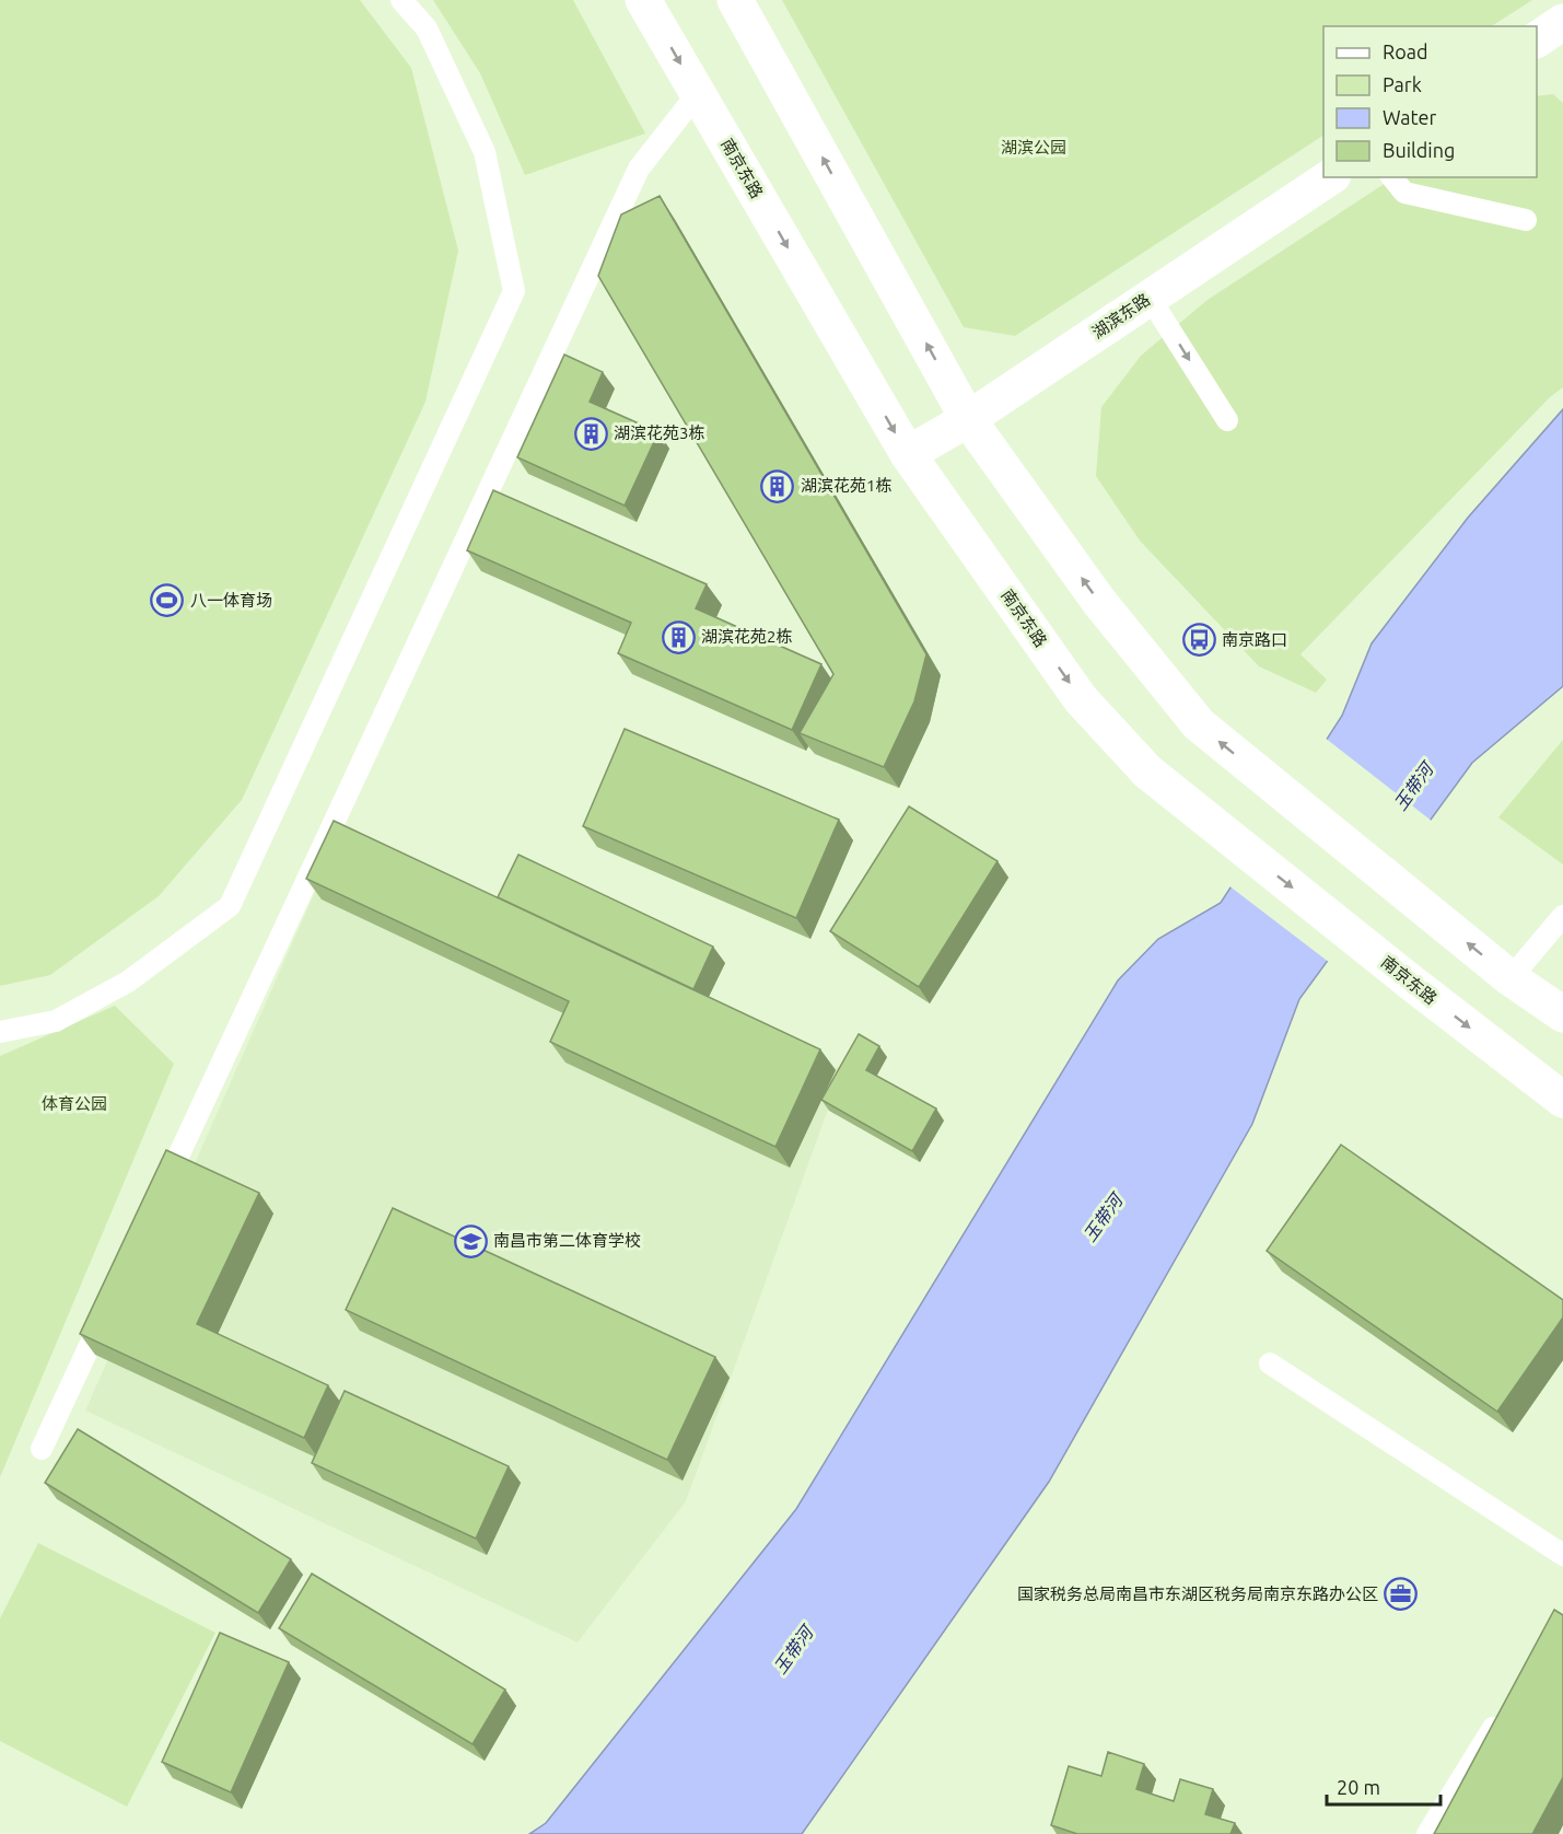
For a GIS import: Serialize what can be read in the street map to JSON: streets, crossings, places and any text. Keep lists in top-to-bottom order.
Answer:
{
  "streets": {
    "main road": ["南京东路", "湖滨东路"]
  },
  "crossings": [
    ["南京东路", "湖滨东路"]
  ],
  "water": ["玉带河"],
  "parks": ["湖滨公园", "体育公园"],
  "places": {
    "building": ["湖滨花苑3栋", "湖滨花苑1栋", "湖滨花苑2栋"],
    "sports": ["八一体育场"],
    "bus stop": ["南京路口"],
    "school or university": ["南昌市第二体育学校"],
    "office": ["国家税务总局南昌市东湖区税务局南京东路办公区"]
  },
  "legend": [
    "Road",
    "Park",
    "Water",
    "Building"
  ],
  "scale_bar": "20 m"
}
